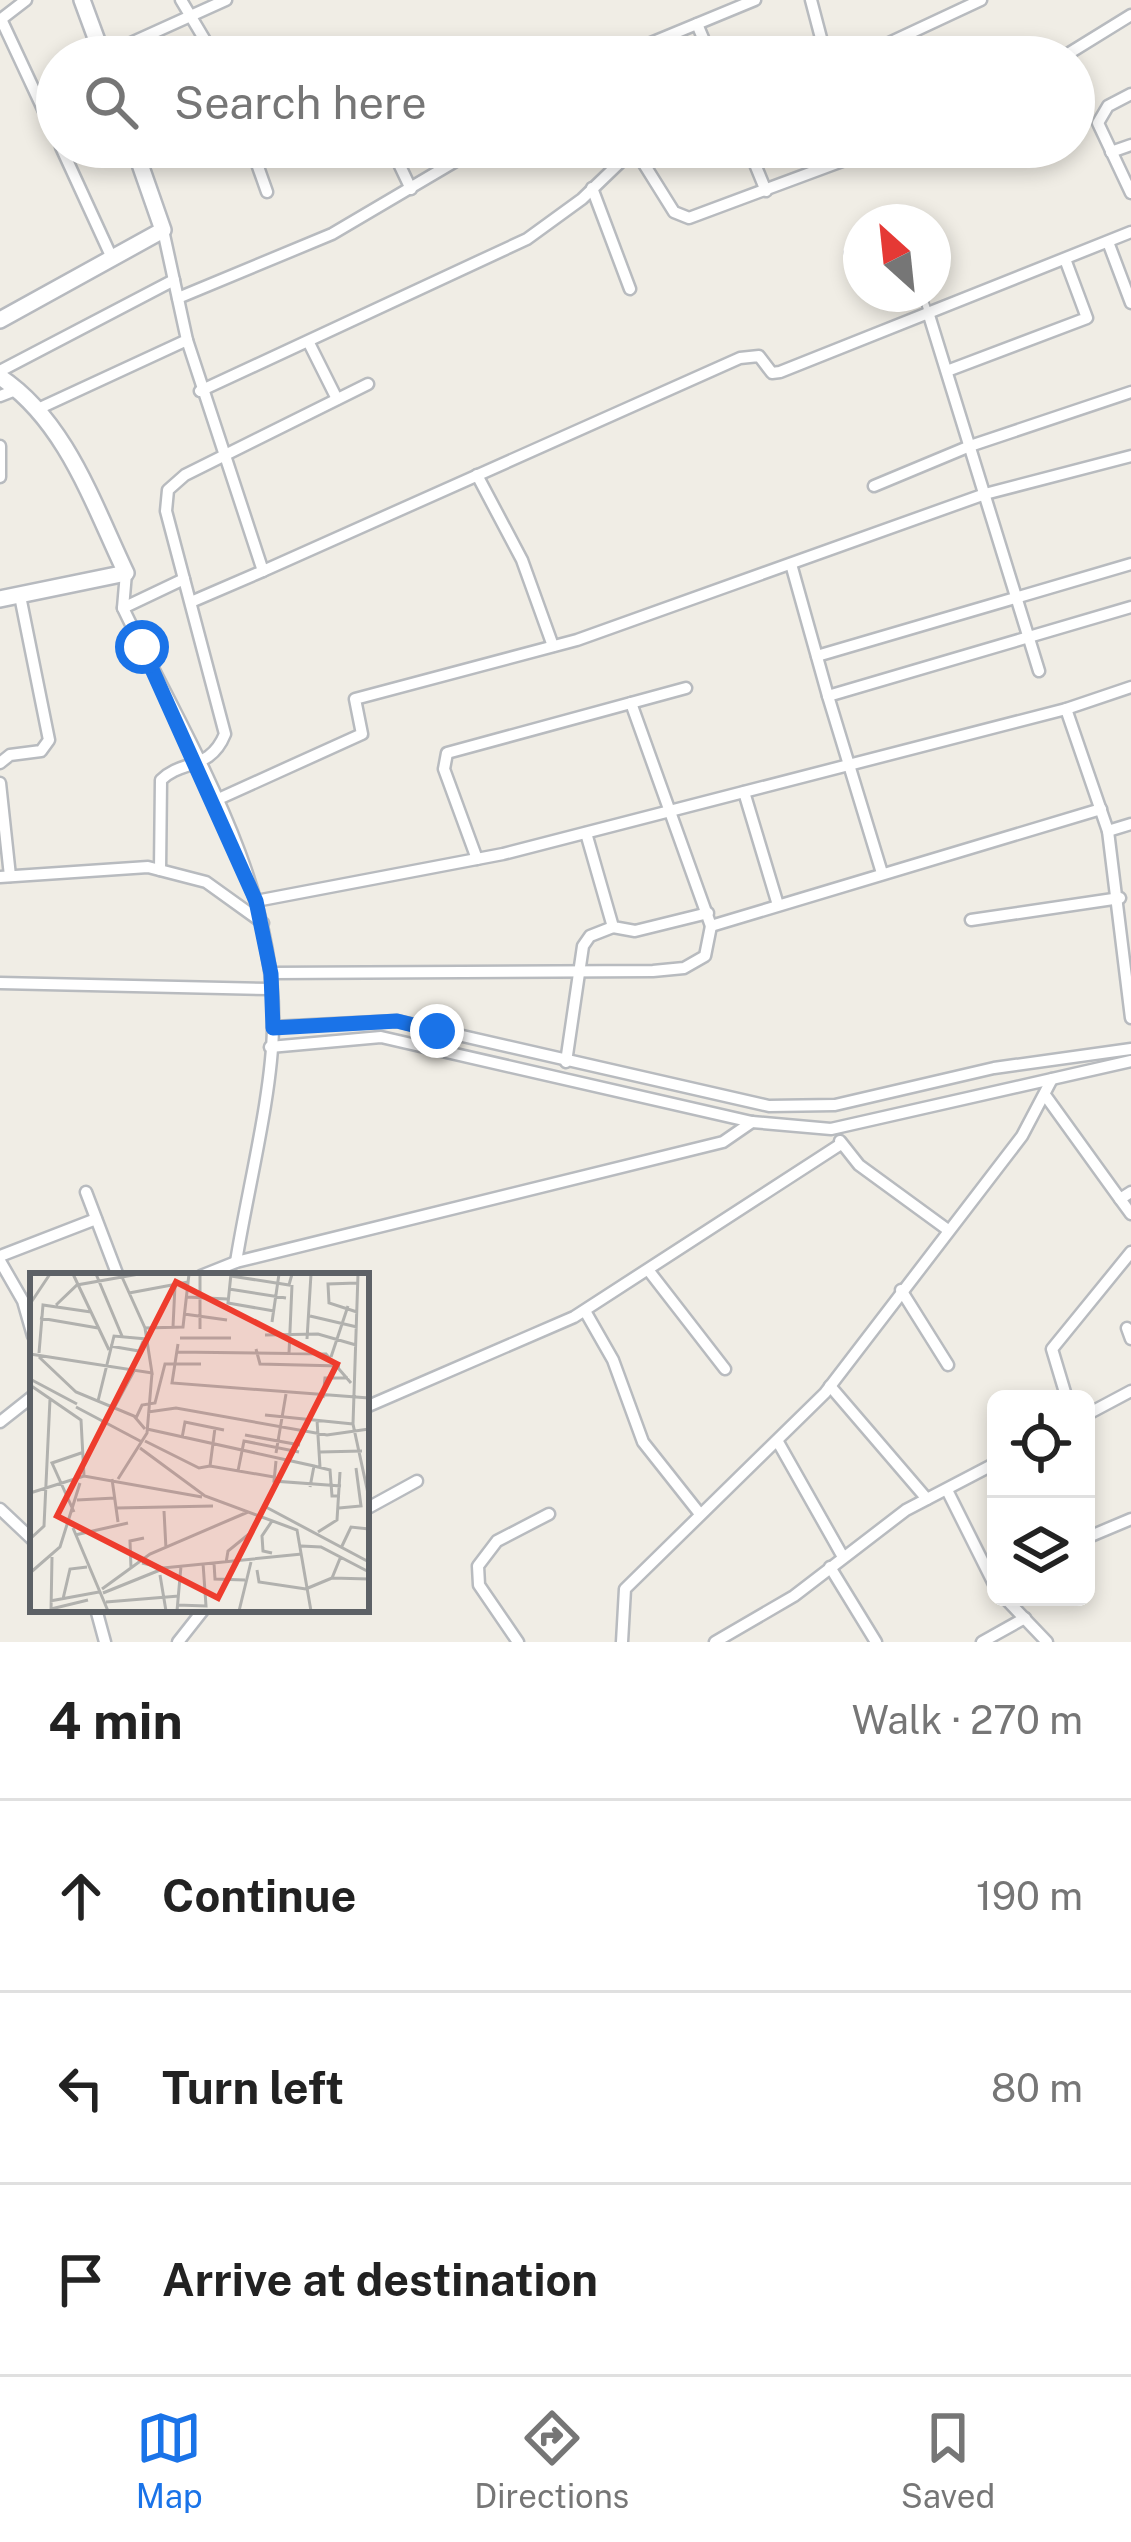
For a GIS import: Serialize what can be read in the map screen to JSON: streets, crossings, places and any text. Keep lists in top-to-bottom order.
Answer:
{
  "north": "top left",
  "page": {
    "search": "Search here",
    "heading": ["4 min", "Walk · 270 m"],
    "list": [
      ["Continue", "190 m"],
      ["Turn left", "80 m"],
      "Arrive at destination"
    ],
    "nav": ["Map", "Directions", "Saved"]
  }
}
